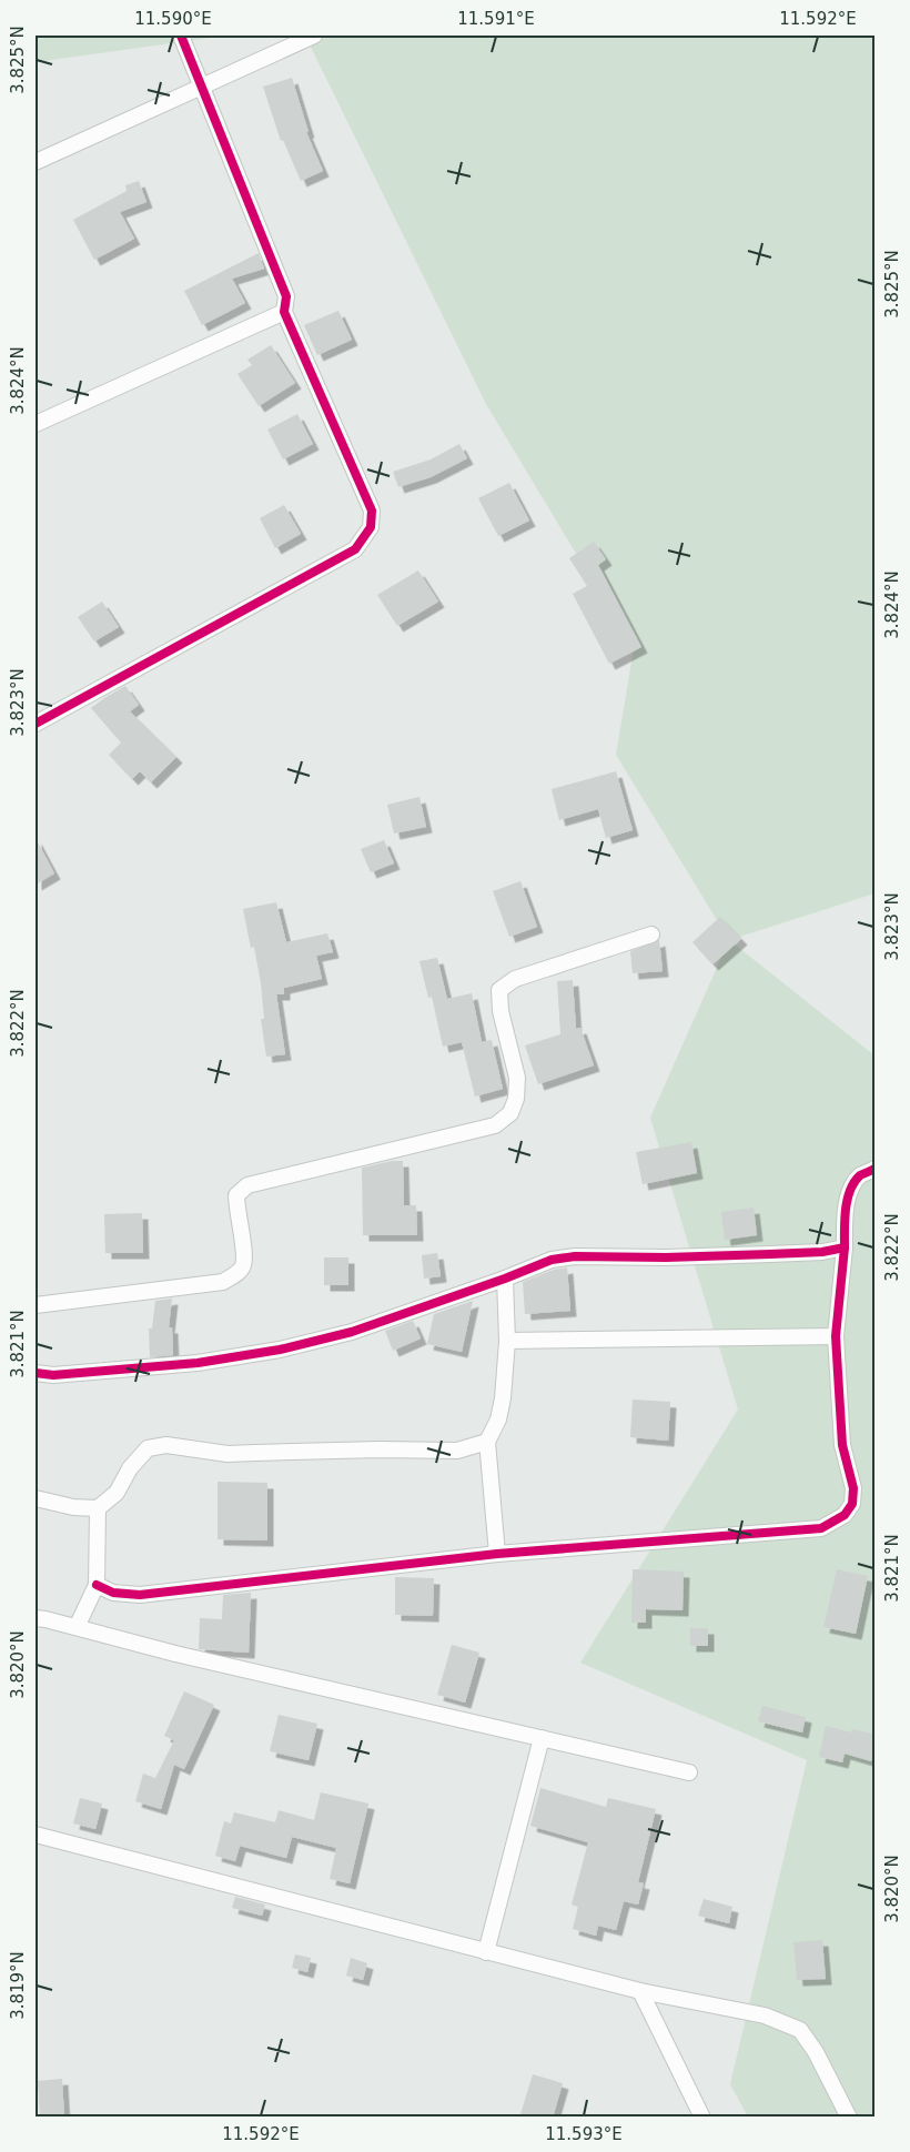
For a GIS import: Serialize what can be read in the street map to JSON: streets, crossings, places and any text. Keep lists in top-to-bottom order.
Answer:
{
  "coordinates": [
    "11.590°E",
    "11.591°E",
    "11.592°E",
    "3.825°N",
    "3.824°N",
    "3.823°N",
    "3.822°N",
    "3.821°N",
    "3.820°N",
    "3.819°N",
    "11.593°E"
  ]
}
